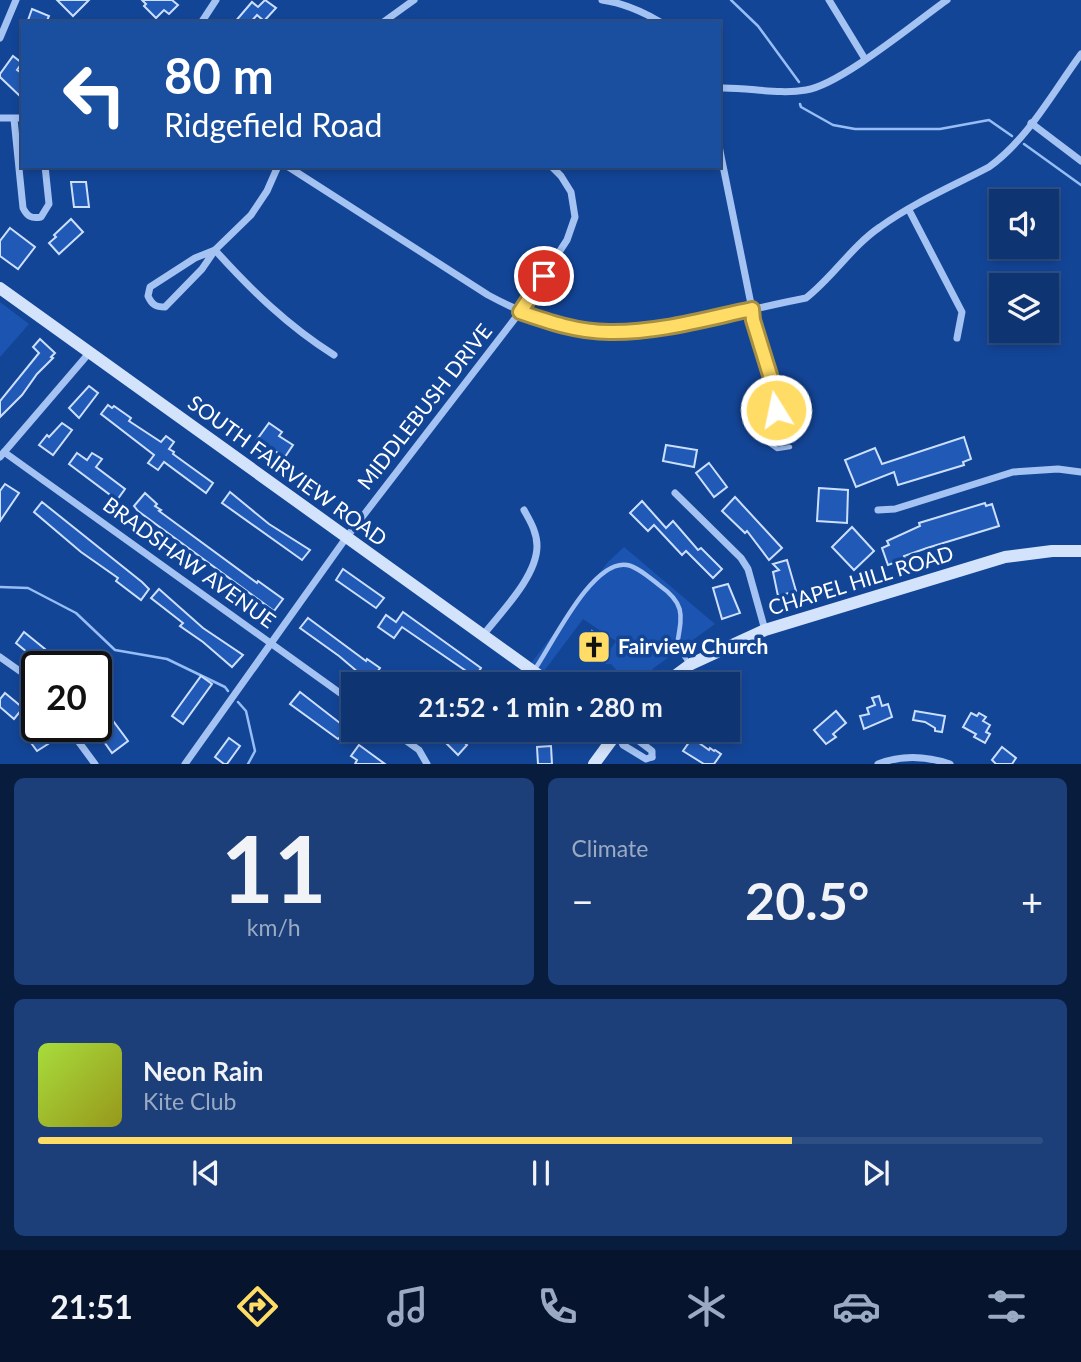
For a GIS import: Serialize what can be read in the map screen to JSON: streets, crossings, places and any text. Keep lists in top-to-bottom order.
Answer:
{
  "streets": {
    "street": [
      "MIDDLEBUSH DRIVE",
      "SOUTH FAIRVIEW ROAD",
      "BRADSHAW AVENUE",
      "CHAPEL HILL ROAD"
    ]
  },
  "crossings": [
    ["MIDDLEBUSH DRIVE", "SOUTH FAIRVIEW ROAD"],
    ["MIDDLEBUSH DRIVE", "BRADSHAW AVENUE"]
  ],
  "places": {
    "church": ["Fairview Church"]
  },
  "page": {
    "turn": ["80 m", "Ridgefield Road"],
    "limit": "20",
    "trip": "21:52 · 1 min · 280 m",
    "tile": [
      ["11", "km/h"],
      "Climate"
    ],
    "heat": ["−", "20.5°", "+"],
    "song": ["Neon Rain", "Kite Club"],
    "tabs": "21:51"
  }
}
